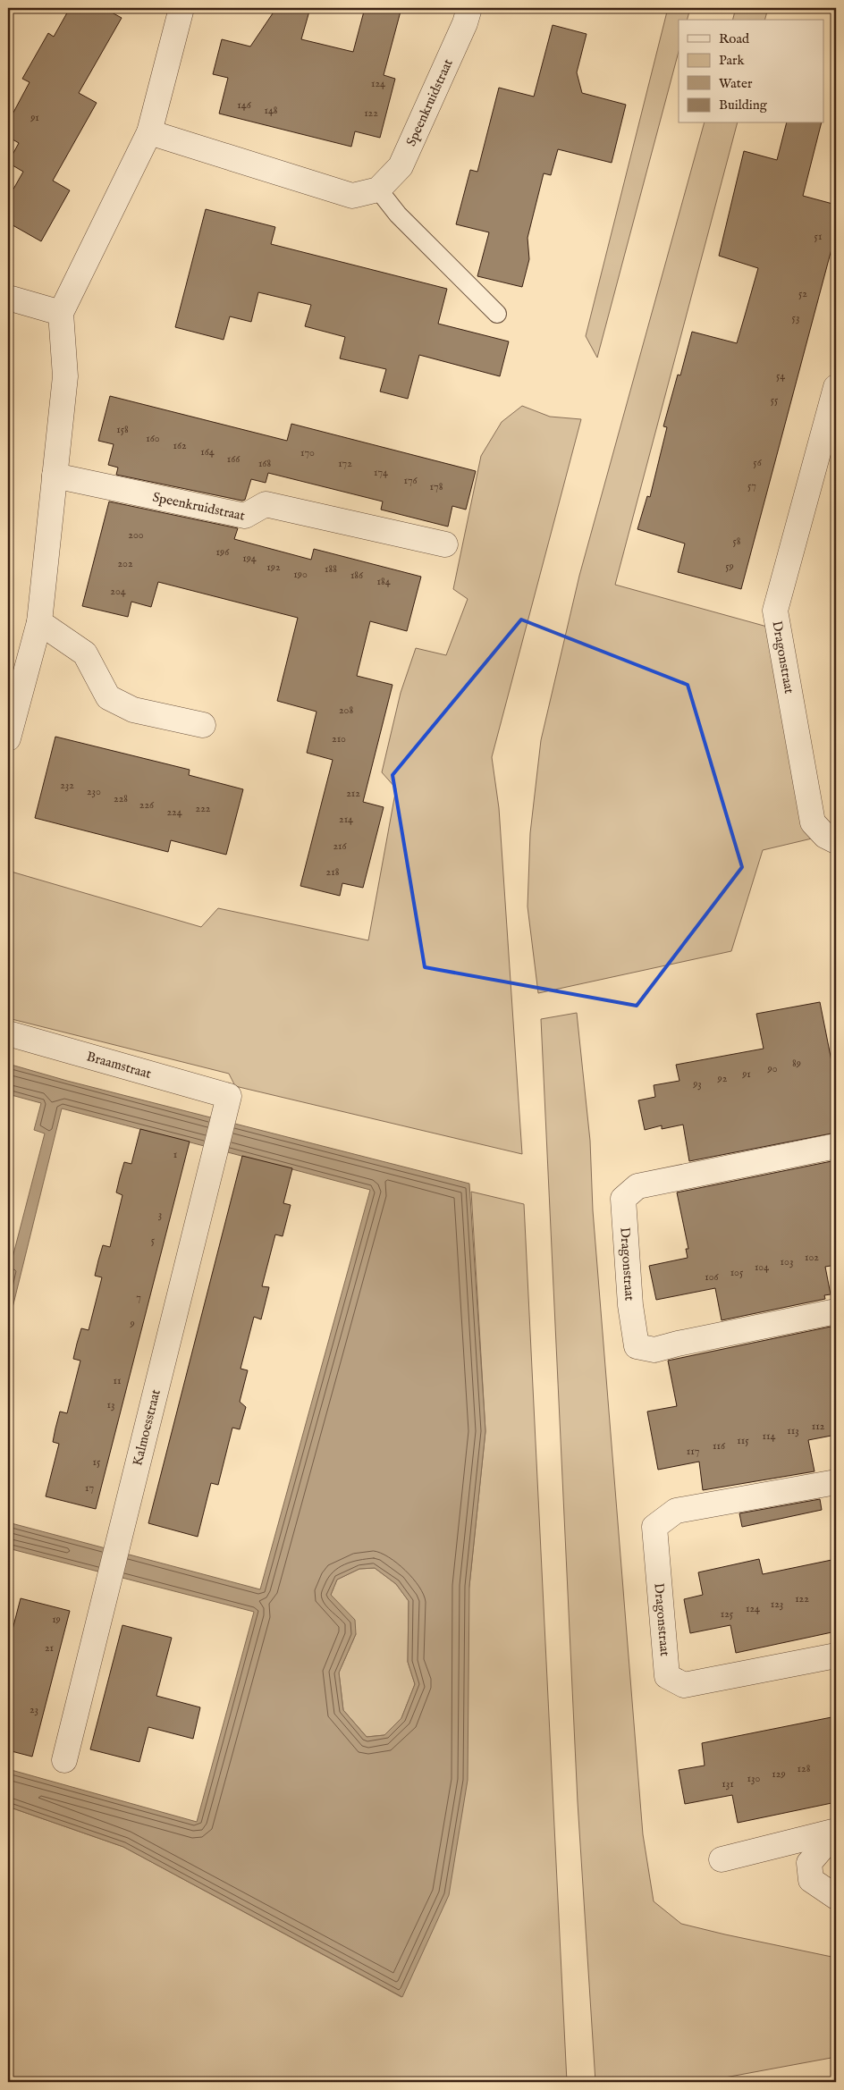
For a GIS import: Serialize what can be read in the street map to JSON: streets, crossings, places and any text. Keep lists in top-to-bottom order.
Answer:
{
  "streets": {
    "street": [
      "Speenkruidstraat",
      "Dragonstraat",
      "Braamstraat",
      "Kalmoesstraat"
    ]
  },
  "crossings": [
    ["Braamstraat", "Kalmoesstraat"]
  ],
  "house_numbers": [
    "124",
    "146",
    "148",
    "122",
    "91",
    "51",
    "52",
    "53",
    "54",
    "55",
    "158",
    "160",
    "162",
    "164",
    "170",
    "166",
    "56",
    "168",
    "172",
    "174",
    "176",
    "57",
    "178",
    "200",
    "58",
    "196",
    "194",
    "202",
    "59",
    "192",
    "188",
    "190",
    "186",
    "184",
    "204",
    "208",
    "210",
    "232",
    "230",
    "212",
    "228",
    "226",
    "222",
    "224",
    "214",
    "216",
    "218",
    "89",
    "90",
    "91",
    "92",
    "93",
    "1",
    "3",
    "5",
    "102",
    "103",
    "104",
    "105",
    "106",
    "7",
    "9",
    "11",
    "13",
    "112",
    "113",
    "114",
    "115",
    "116",
    "117",
    "15",
    "17",
    "122",
    "123",
    "124",
    "125",
    "19",
    "21",
    "23",
    "128",
    "129",
    "130",
    "131"
  ],
  "legend": [
    "Road",
    "Park",
    "Water",
    "Building"
  ]
}
